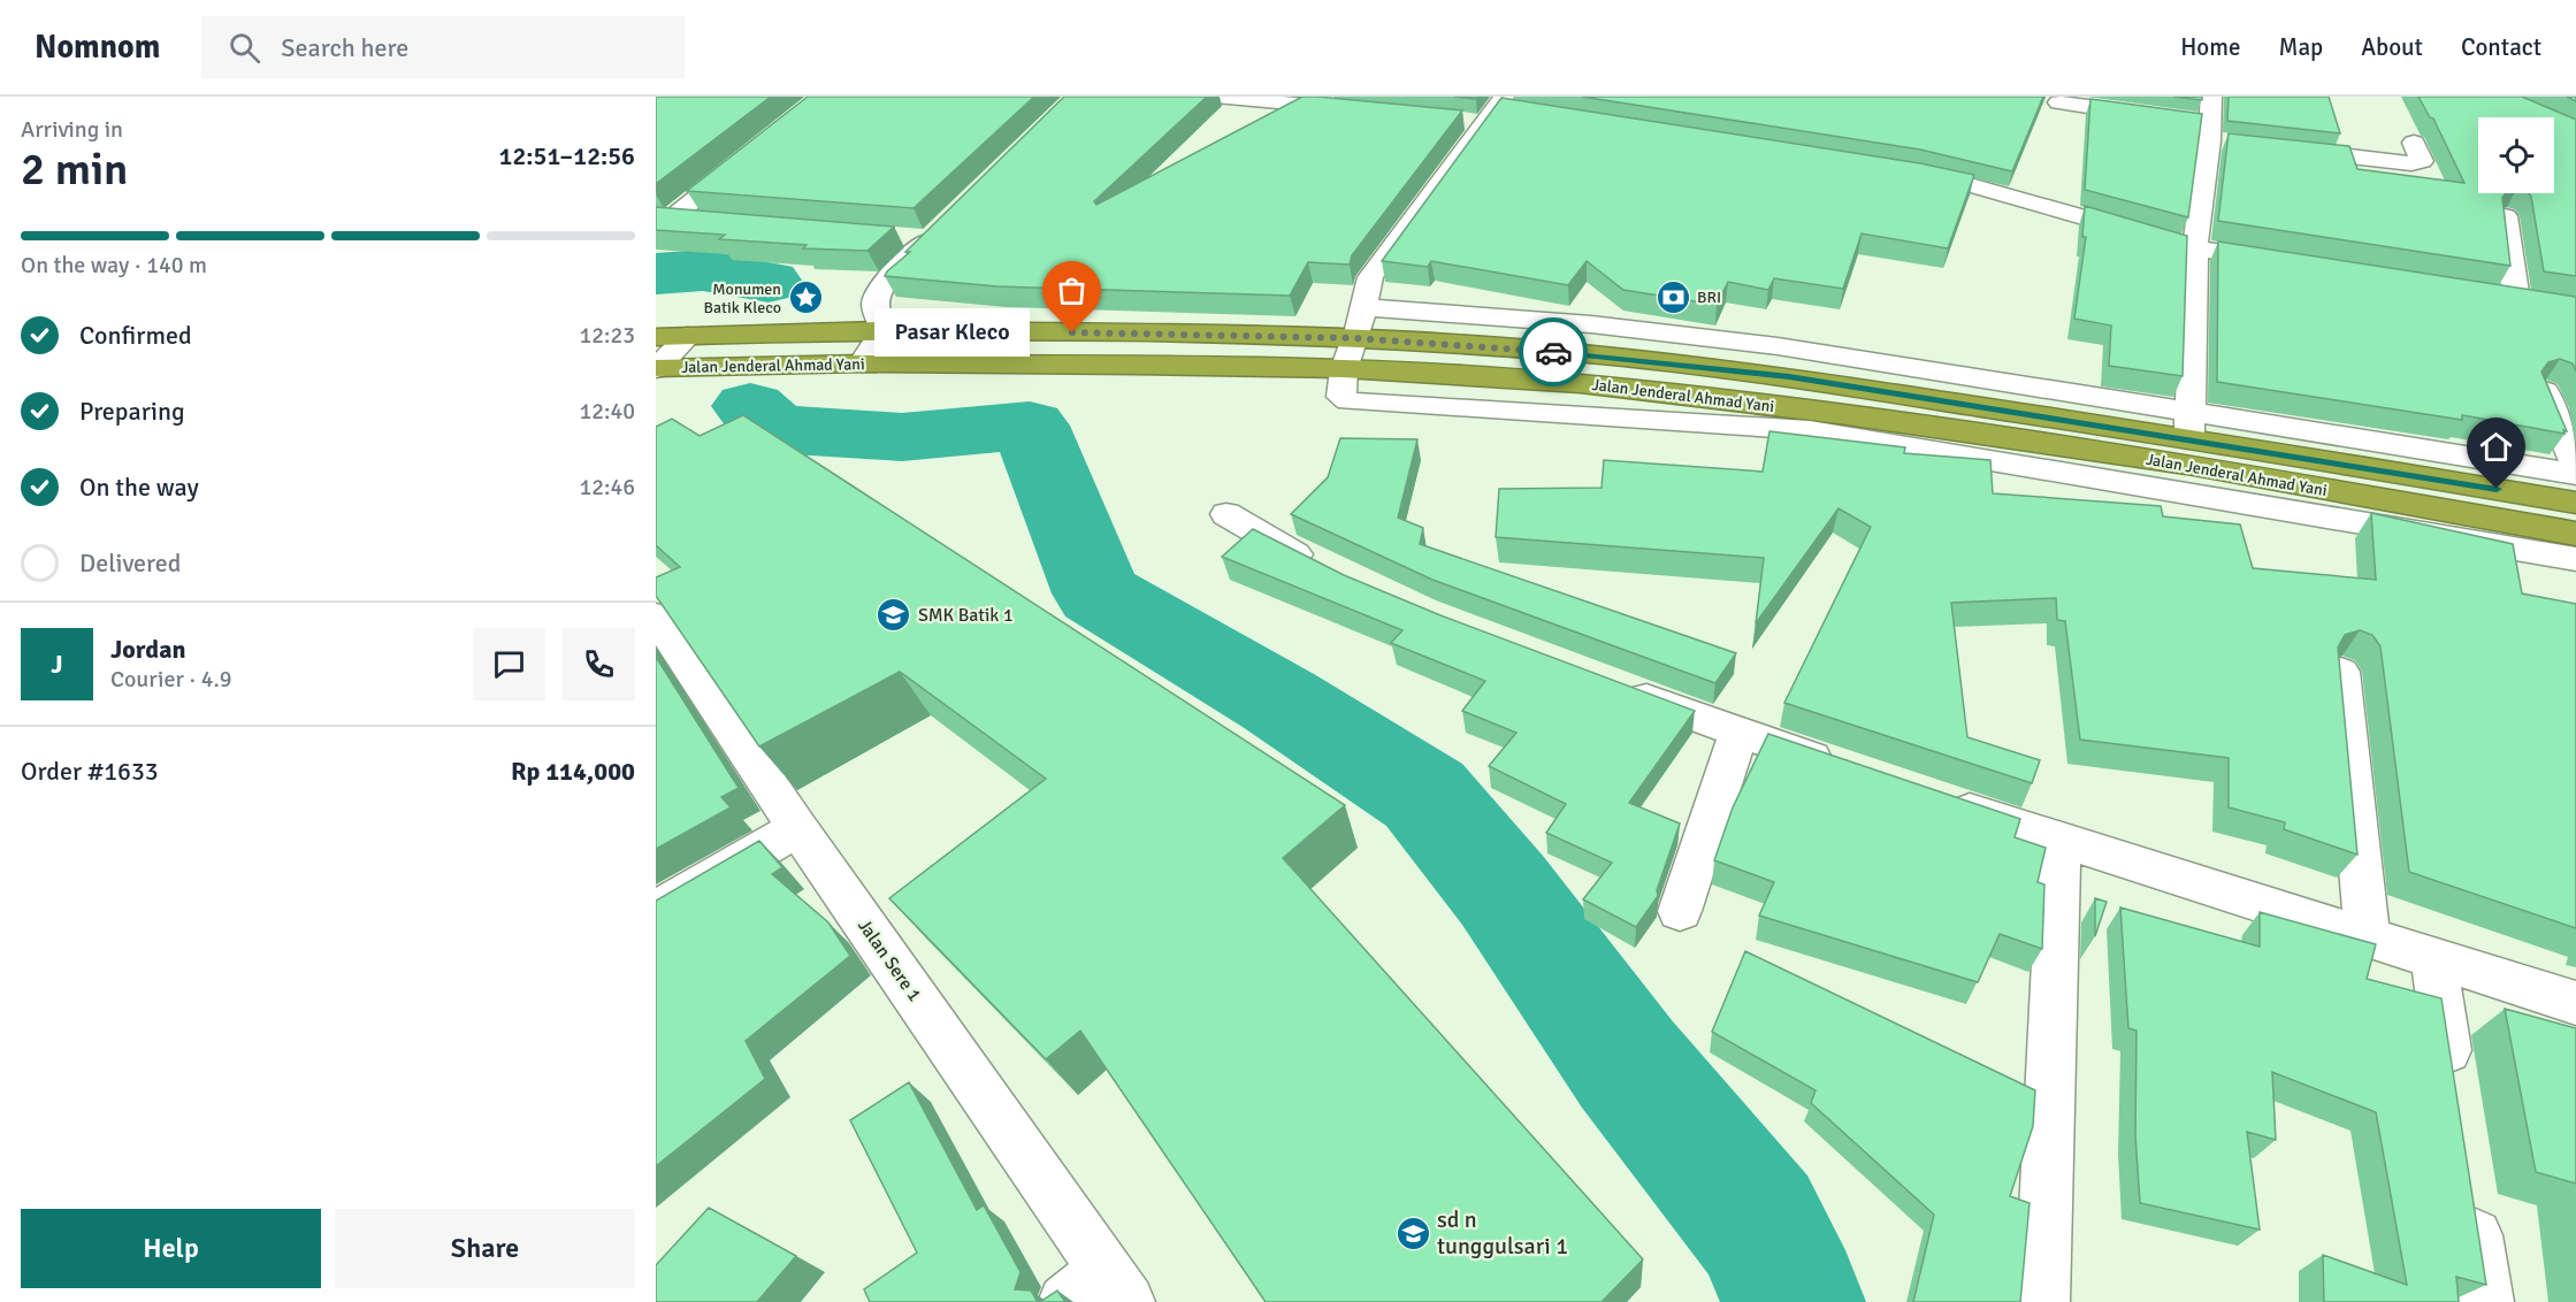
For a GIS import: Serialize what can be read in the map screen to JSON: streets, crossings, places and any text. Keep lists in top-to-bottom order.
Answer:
{
  "streets": {
    "highway": ["Jalan Jenderal Ahmad Yani"],
    "street": ["Jalan Sere 1"]
  },
  "places": {
    "bank": ["BRI"],
    "place": ["Monumen Batik Kleco"],
    "other": ["Pasar Kleco"],
    "school or university": ["SMK Batik 1", "sd n tunggulsari 1"]
  },
  "page": {
    "header": "Nomnom",
    "search": "Search here",
    "nav": [
      "Home",
      "Map",
      "About",
      "Contact"
    ],
    "heading": ["2 min", "Arriving in", "12:51–12:56"],
    "panel": [
      "Jordan",
      "Courier · 4.9",
      "Order #1633",
      "Rp 114,000"
    ],
    "bar": "On the way · 140 m",
    "list": [
      ["Confirmed", "12:23"],
      ["Preparing", "12:40"],
      ["On the way", "12:46"],
      "Delivered"
    ],
    "bubble": "Pasar Kleco",
    "round": "J",
    "buttons": ["Help", "Share"]
  }
}
